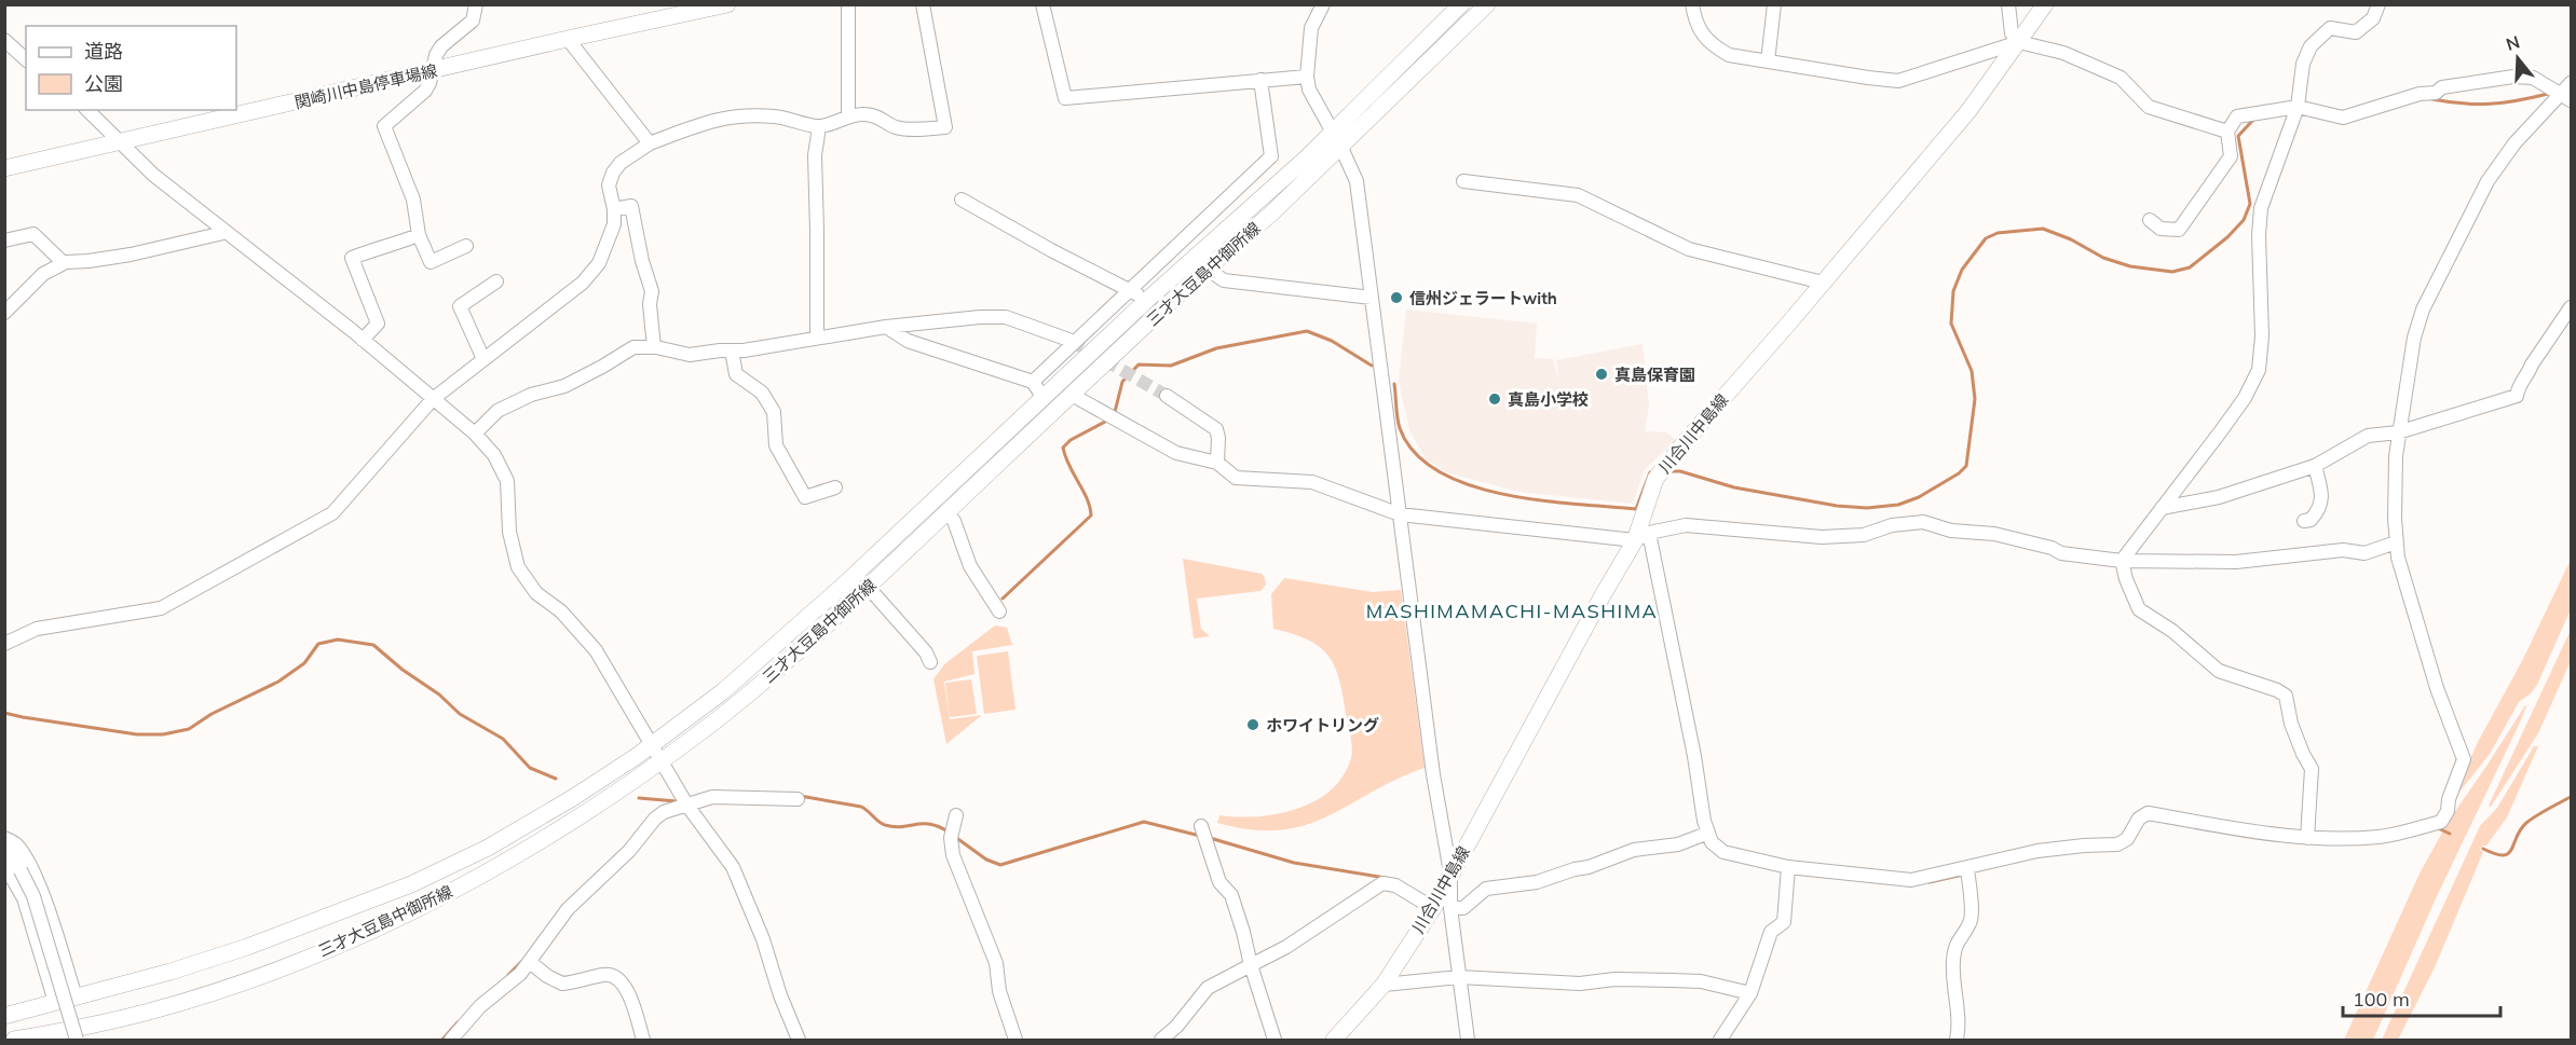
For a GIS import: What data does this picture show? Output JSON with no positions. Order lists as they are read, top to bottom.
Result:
{
  "streets": {
    "main road": ["関崎川中島停車場線", "三才大豆島中御所線", "川合川中島線"]
  },
  "districts": ["MASHIMAMACHI-MASHIMA"],
  "places": [
    "信州ジェラートwith",
    "真島保育園",
    "真島小学校",
    "ホワイトリング"
  ],
  "legend": ["道路", "公園"],
  "scale_bar": "100 m",
  "north": "top"
}
